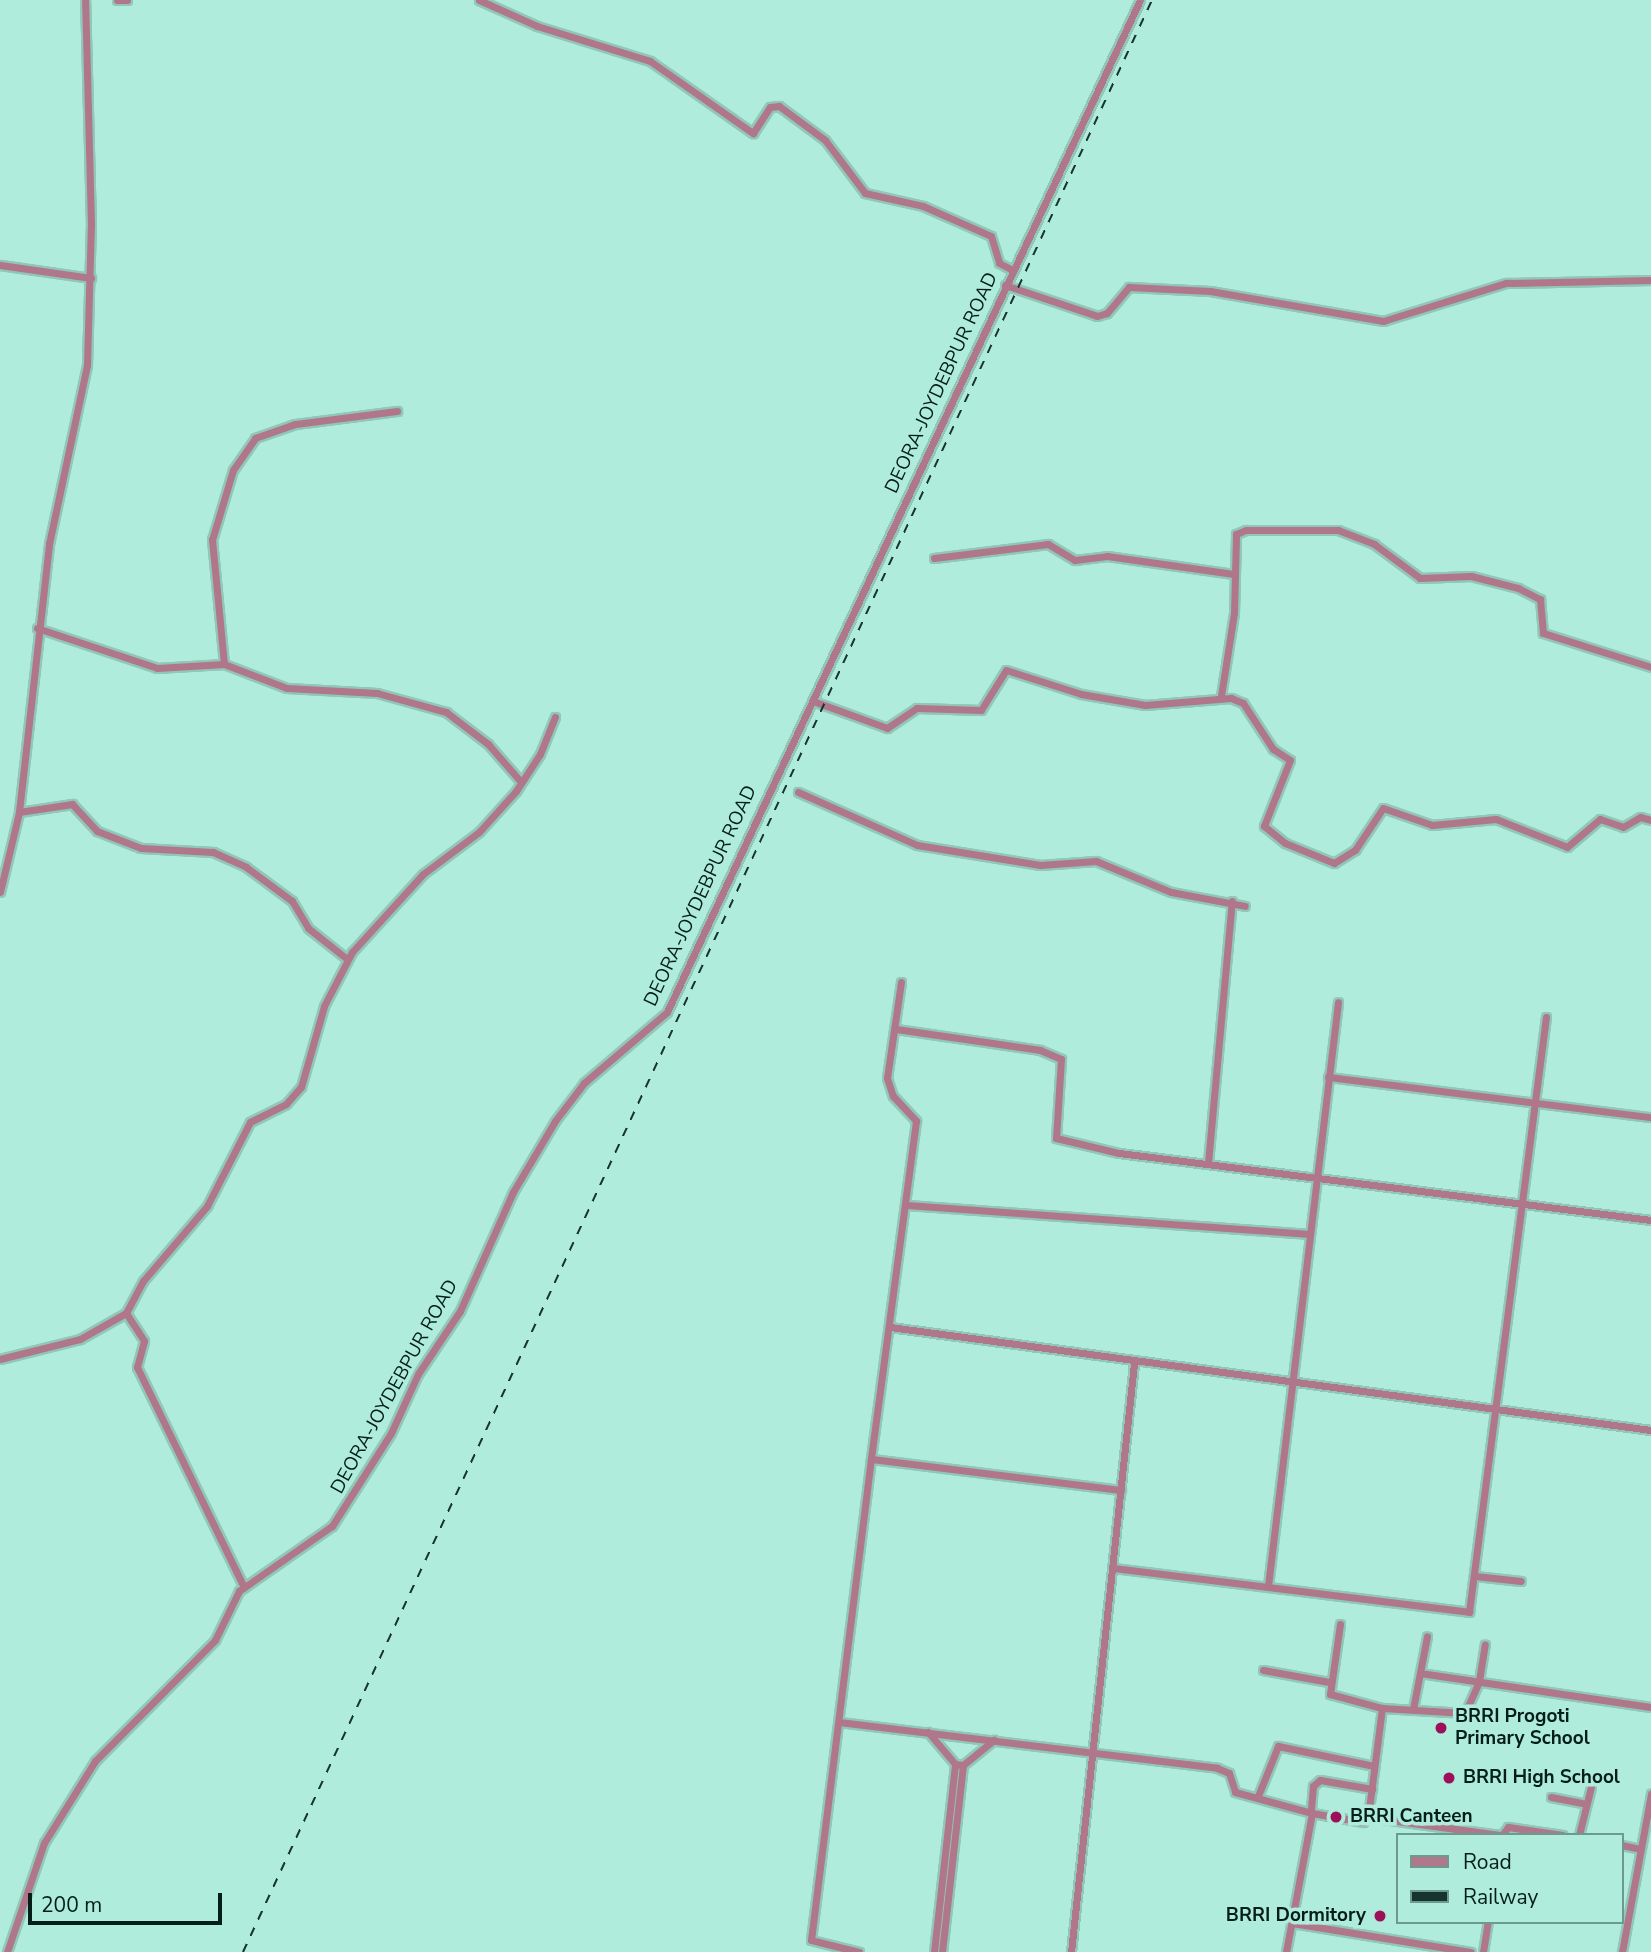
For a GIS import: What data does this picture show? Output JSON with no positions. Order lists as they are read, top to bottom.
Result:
{
  "streets": {
    "street": ["DEORA-JOYDEBPUR ROAD"]
  },
  "places": [
    "BRRI Progoti Primary School",
    "BRRI High School",
    "BRRI Canteen",
    "BRRI Dormitory"
  ],
  "legend": ["Road", "Railway"],
  "scale_bar": "200 m"
}
